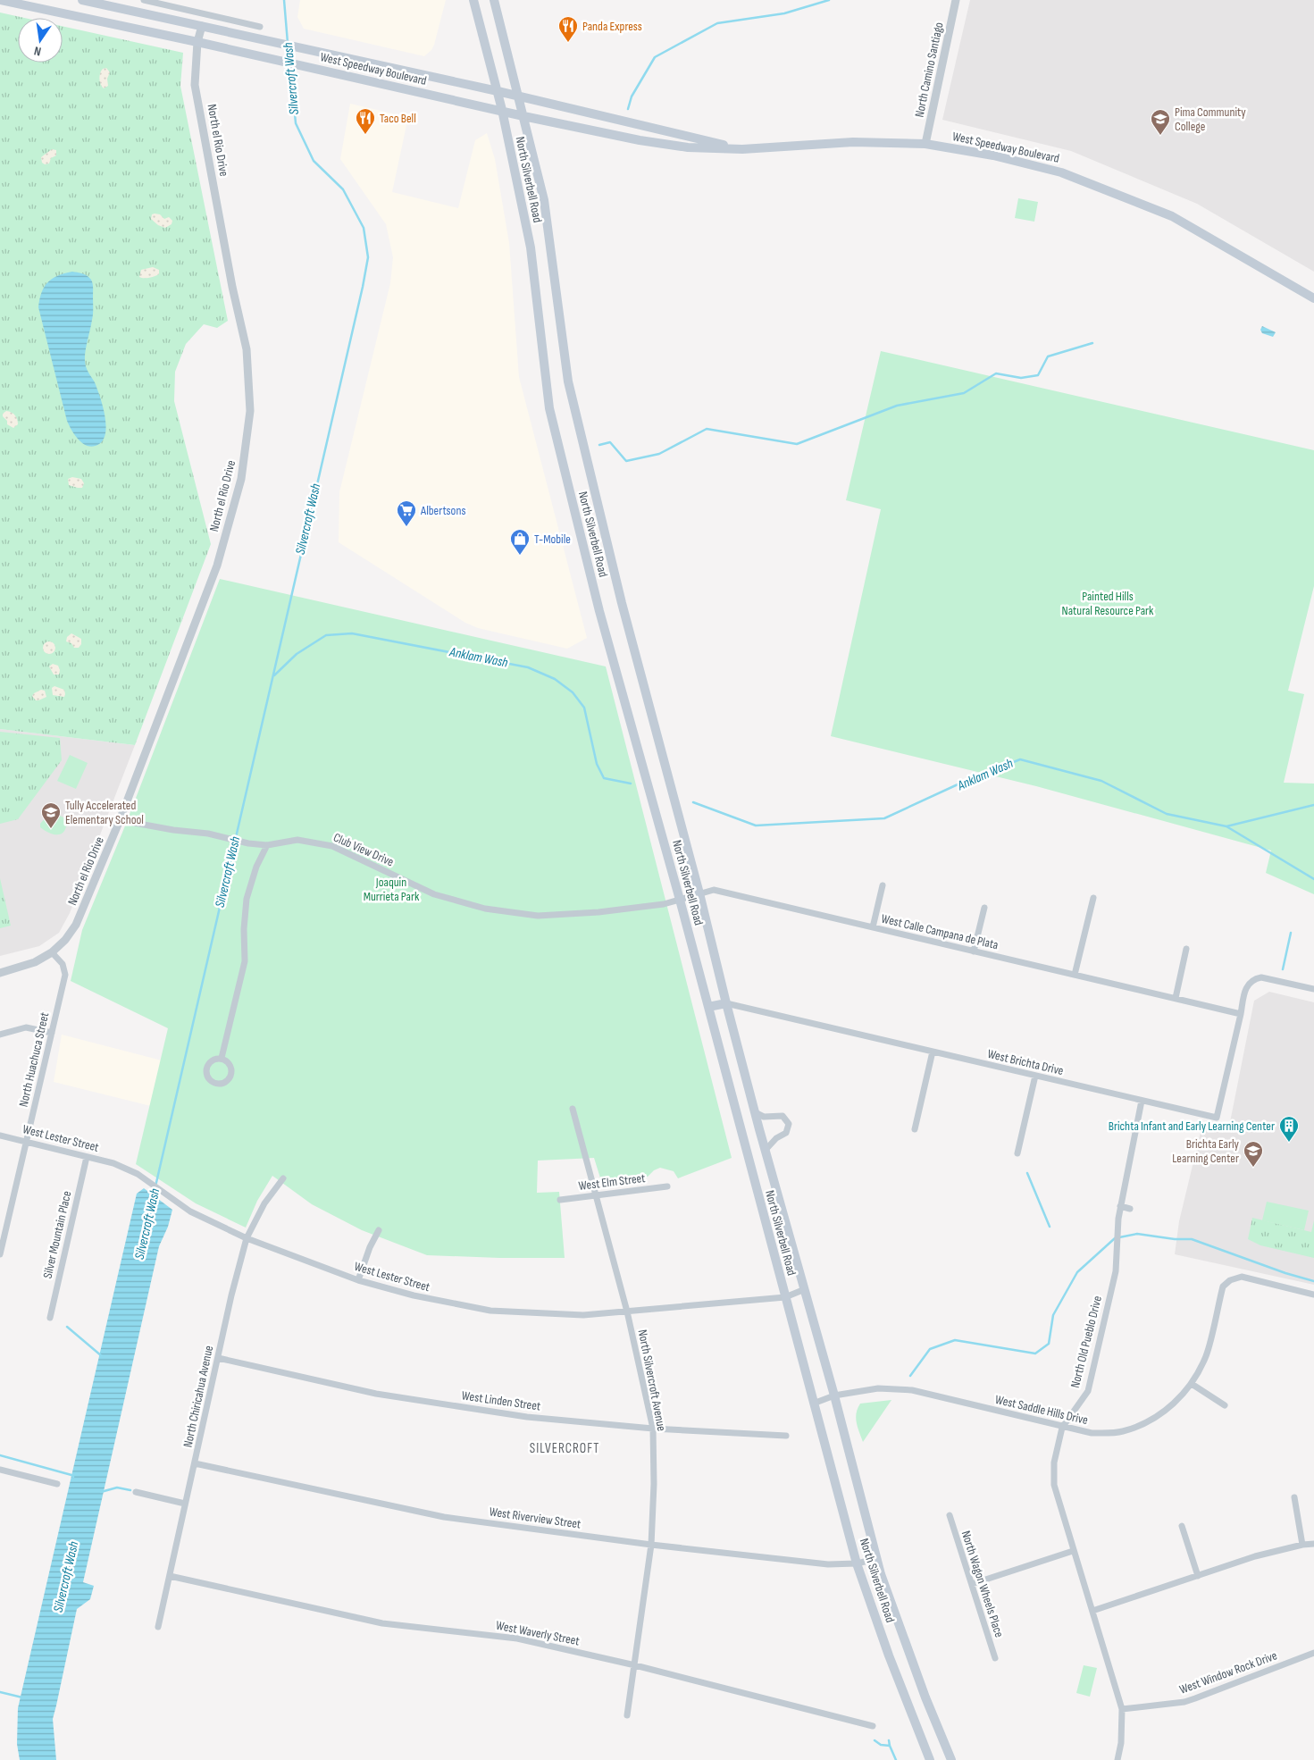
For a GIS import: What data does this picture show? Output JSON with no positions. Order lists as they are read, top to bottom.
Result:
{
  "streets": {
    "main road": ["West Speedway Boulevard", "North Silverbell Road"],
    "street": [
      "North Camino Santiago",
      "North el Rio Drive",
      "Club View Drive",
      "West Calle Campana de Plata",
      "North Huachuca Street",
      "West Brichta Drive",
      "West Lester Street",
      "West Elm Street",
      "Silver Mountain Place",
      "North Old Pueblo Drive",
      "North Silvercroft Avenue",
      "North Chiricahua Avenue",
      "West Linden Street",
      "West Saddle Hills Drive",
      "West Riverview Street",
      "North Wagon Wheels Place",
      "West Waverly Street",
      "West Window Rock Drive"
    ]
  },
  "crossings": [
    ["West Speedway Boulevard", "North Camino Santiago"],
    ["West Speedway Boulevard", "North el Rio Drive"],
    ["West Speedway Boulevard", "North Silverbell Road"],
    ["North el Rio Drive", "Club View Drive"],
    ["North el Rio Drive", "North Huachuca Street"],
    ["North Silverbell Road", "Club View Drive"],
    ["North Silverbell Road", "West Calle Campana de Plata"],
    ["North Silverbell Road", "West Brichta Drive"],
    ["North Silverbell Road", "West Lester Street"],
    ["North Silverbell Road", "West Saddle Hills Drive"],
    ["North Silverbell Road", "West Riverview Street"],
    ["Club View Drive", "West Calle Campana de Plata"],
    ["West Calle Campana de Plata", "West Brichta Drive"],
    ["North Huachuca Street", "West Lester Street"],
    ["West Brichta Drive", "North Old Pueblo Drive"],
    ["West Lester Street", "Silver Mountain Place"],
    ["West Lester Street", "North Silvercroft Avenue"],
    ["West Lester Street", "North Chiricahua Avenue"],
    ["West Elm Street", "North Silvercroft Avenue"],
    ["North Old Pueblo Drive", "West Saddle Hills Drive"],
    ["North Old Pueblo Drive", "West Window Rock Drive"],
    ["North Silvercroft Avenue", "West Linden Street"],
    ["North Silvercroft Avenue", "West Riverview Street"],
    ["North Silvercroft Avenue", "West Waverly Street"],
    ["North Chiricahua Avenue", "West Linden Street"],
    ["North Chiricahua Avenue", "West Riverview Street"],
    ["North Chiricahua Avenue", "West Waverly Street"]
  ],
  "districts": ["SILVERCROFT"],
  "water": ["Silvercroft Wash", "Anklam Wash"],
  "parks": ["Painted Hills Natural Resource Park", "Joaquin Murrieta Park"],
  "places": {
    "restaurant": ["Panda Express", "Taco Bell"],
    "school or university": ["Pima Community College", "Tully Accelerated Elementary School", "Brichta Early Learning Center"],
    "supermarket": ["Albertsons"],
    "shop": ["T-Mobile"],
    "building": ["Brichta Infant and Early Learning Center"]
  },
  "north": "bottom"
}
